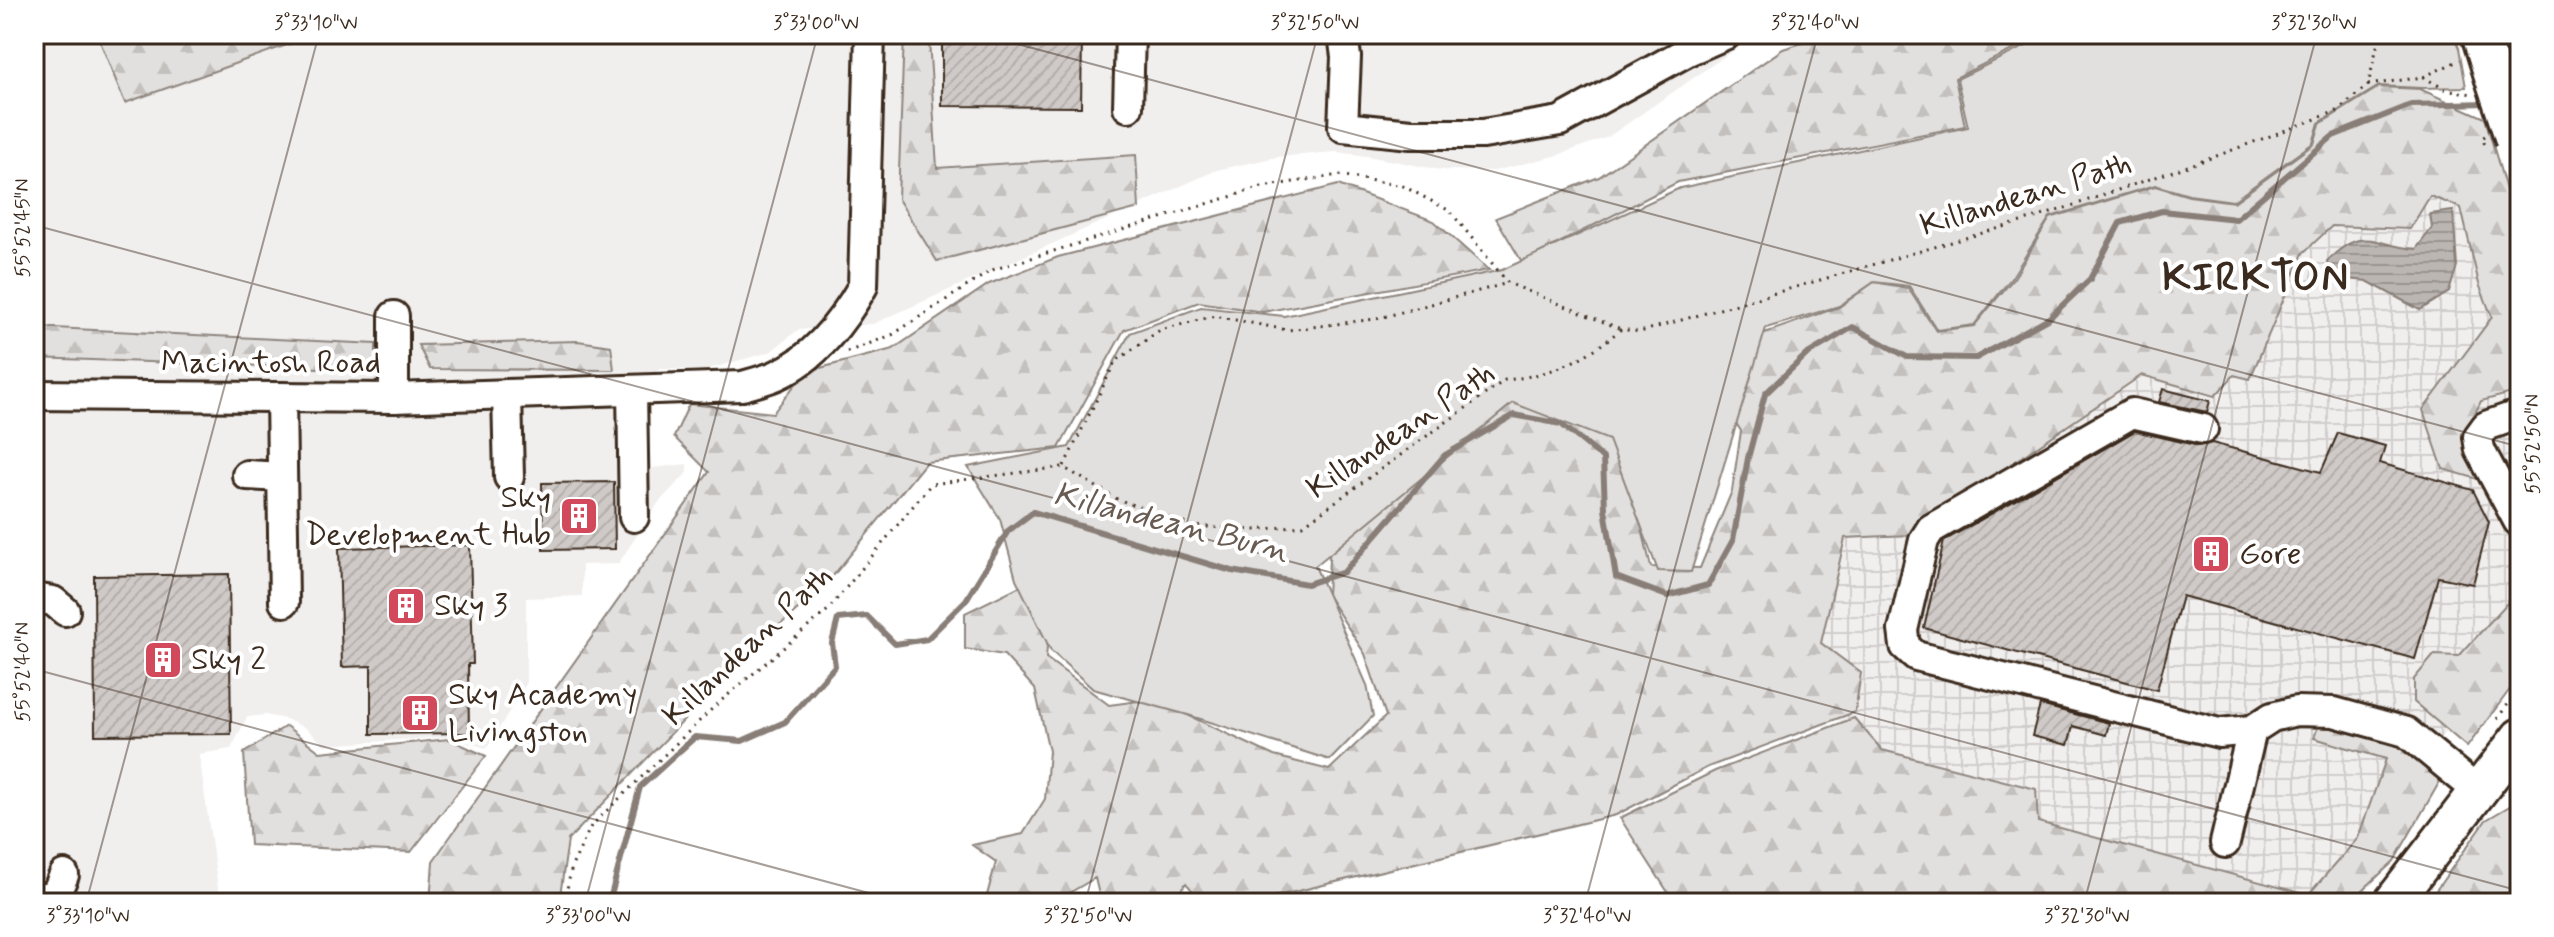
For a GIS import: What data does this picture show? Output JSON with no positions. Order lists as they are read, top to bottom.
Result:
{
  "streets": {
    "street": ["Macintosh Road"],
    "path": ["Killandean Path"]
  },
  "districts": ["KIRKTON"],
  "water": ["Killandean Burn"],
  "places": {
    "building": [
      "Sky Development Hub",
      "Gore",
      "Sky 3",
      "Sky 2",
      "Sky Academy Livingston"
    ]
  },
  "coordinates": [
    "3°33'10\"W",
    "3°33'00\"W",
    "3°32'50\"W",
    "3°32'40\"W",
    "3°32'30\"W",
    "55°52'45\"N",
    "55°52'50\"N",
    "55°52'40\"N"
  ]
}
